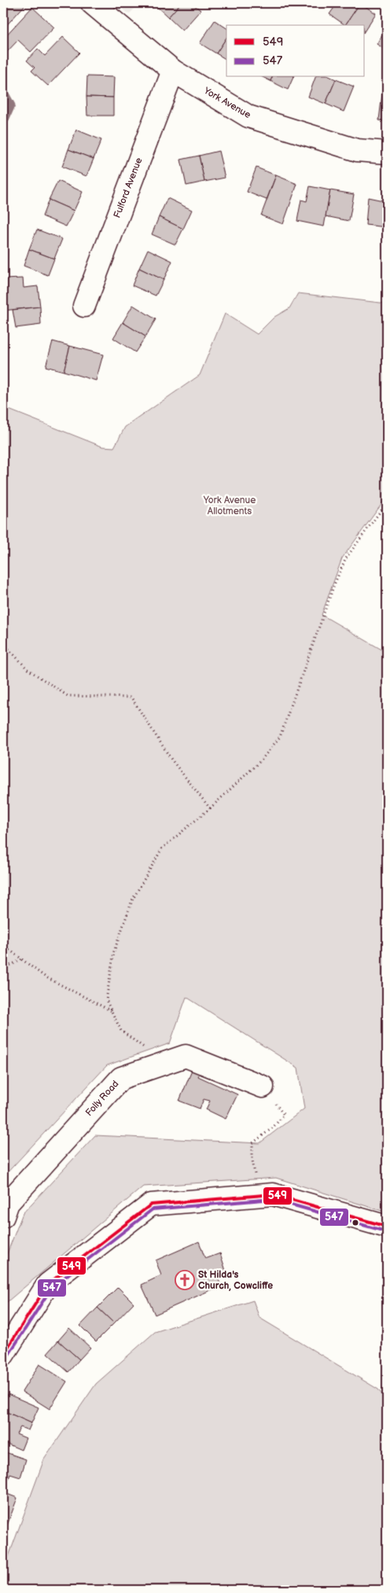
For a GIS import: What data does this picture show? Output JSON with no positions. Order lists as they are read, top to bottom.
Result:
{
  "streets": {
    "street": ["York Avenue", "Fulford Avenue", "Folly Road"]
  },
  "crossings": [
    ["York Avenue", "Fulford Avenue"]
  ],
  "parks": ["York Avenue Allotments"],
  "places": {
    "church": ["St Hilda's Church, Cowcliffe"]
  },
  "lines": ["transit line 549", "transit line 547"],
  "legend": ["549", "547"]
}
